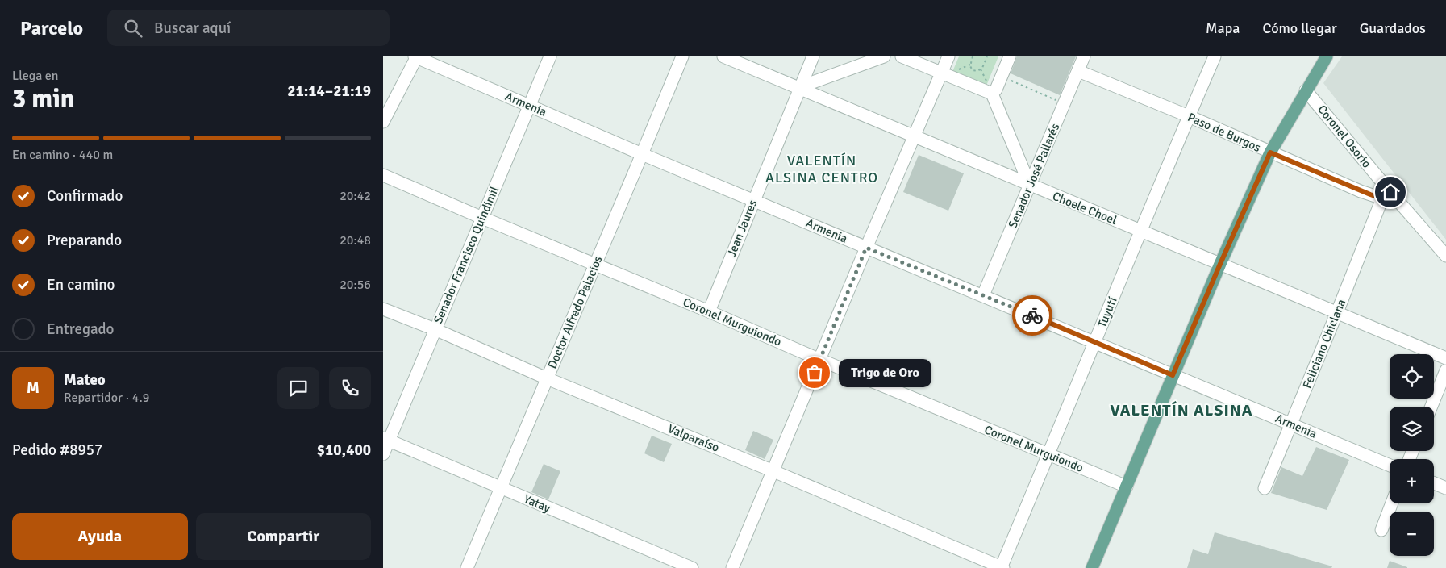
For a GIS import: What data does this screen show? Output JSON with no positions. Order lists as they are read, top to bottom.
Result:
{
  "streets": {
    "street": [
      "Armenia",
      "Paso de Burgos",
      "Coronel Osorio",
      "Senador José Pallarés",
      "Choele Choel",
      "Jean Jaures",
      "Senador Francisco Quindimil",
      "Doctor Alfredo Palacios",
      "Tuyutí",
      "Coronel Murguiondo",
      "Feliciano Chiclana",
      "Valparaíso",
      "Yatay"
    ]
  },
  "crossings": [
    ["Armenia", "Senador José Pallarés"],
    ["Armenia", "Jean Jaures"],
    ["Armenia", "Senador Francisco Quindimil"],
    ["Armenia", "Doctor Alfredo Palacios"],
    ["Armenia", "Tuyutí"],
    ["Armenia", "Feliciano Chiclana"],
    ["Paso de Burgos", "Coronel Osorio"],
    ["Paso de Burgos", "Senador José Pallarés"],
    ["Paso de Burgos", "Tuyutí"],
    ["Paso de Burgos", "Feliciano Chiclana"],
    ["Coronel Osorio", "Feliciano Chiclana"],
    ["Senador José Pallarés", "Choele Choel"],
    ["Choele Choel", "Jean Jaures"],
    ["Choele Choel", "Tuyutí"],
    ["Choele Choel", "Feliciano Chiclana"],
    ["Jean Jaures", "Coronel Murguiondo"],
    ["Senador Francisco Quindimil", "Coronel Murguiondo"],
    ["Senador Francisco Quindimil", "Valparaíso"],
    ["Senador Francisco Quindimil", "Yatay"],
    ["Doctor Alfredo Palacios", "Coronel Murguiondo"],
    ["Doctor Alfredo Palacios", "Valparaíso"],
    ["Doctor Alfredo Palacios", "Yatay"],
    ["Tuyutí", "Coronel Murguiondo"],
    ["Tuyutí", "Valparaíso"]
  ],
  "districts": ["VALENTÍN ALSINA CENTRO", "VALENTÍN ALSINA"],
  "places": ["Trigo de Oro"],
  "page": {
    "header": "Parcelo",
    "search": "Buscar aquí",
    "nav": ["Mapa", "Cómo llegar", "Guardados"],
    "heading": ["3 min", "Llega en", "21:14–21:19"],
    "panel": [
      "Mateo",
      "Repartidor · 4.9",
      "Pedido #8957",
      "$10,400"
    ],
    "bar": "En camino · 440 m",
    "list": [
      ["Confirmado", "20:42"],
      ["Preparando", "20:48"],
      ["En camino", "20:56"],
      "Entregado"
    ],
    "map_buttons": ["+", "−"],
    "bubble": "Trigo de Oro",
    "round": "M",
    "buttons": ["Ayuda", "Compartir"]
  }
}
